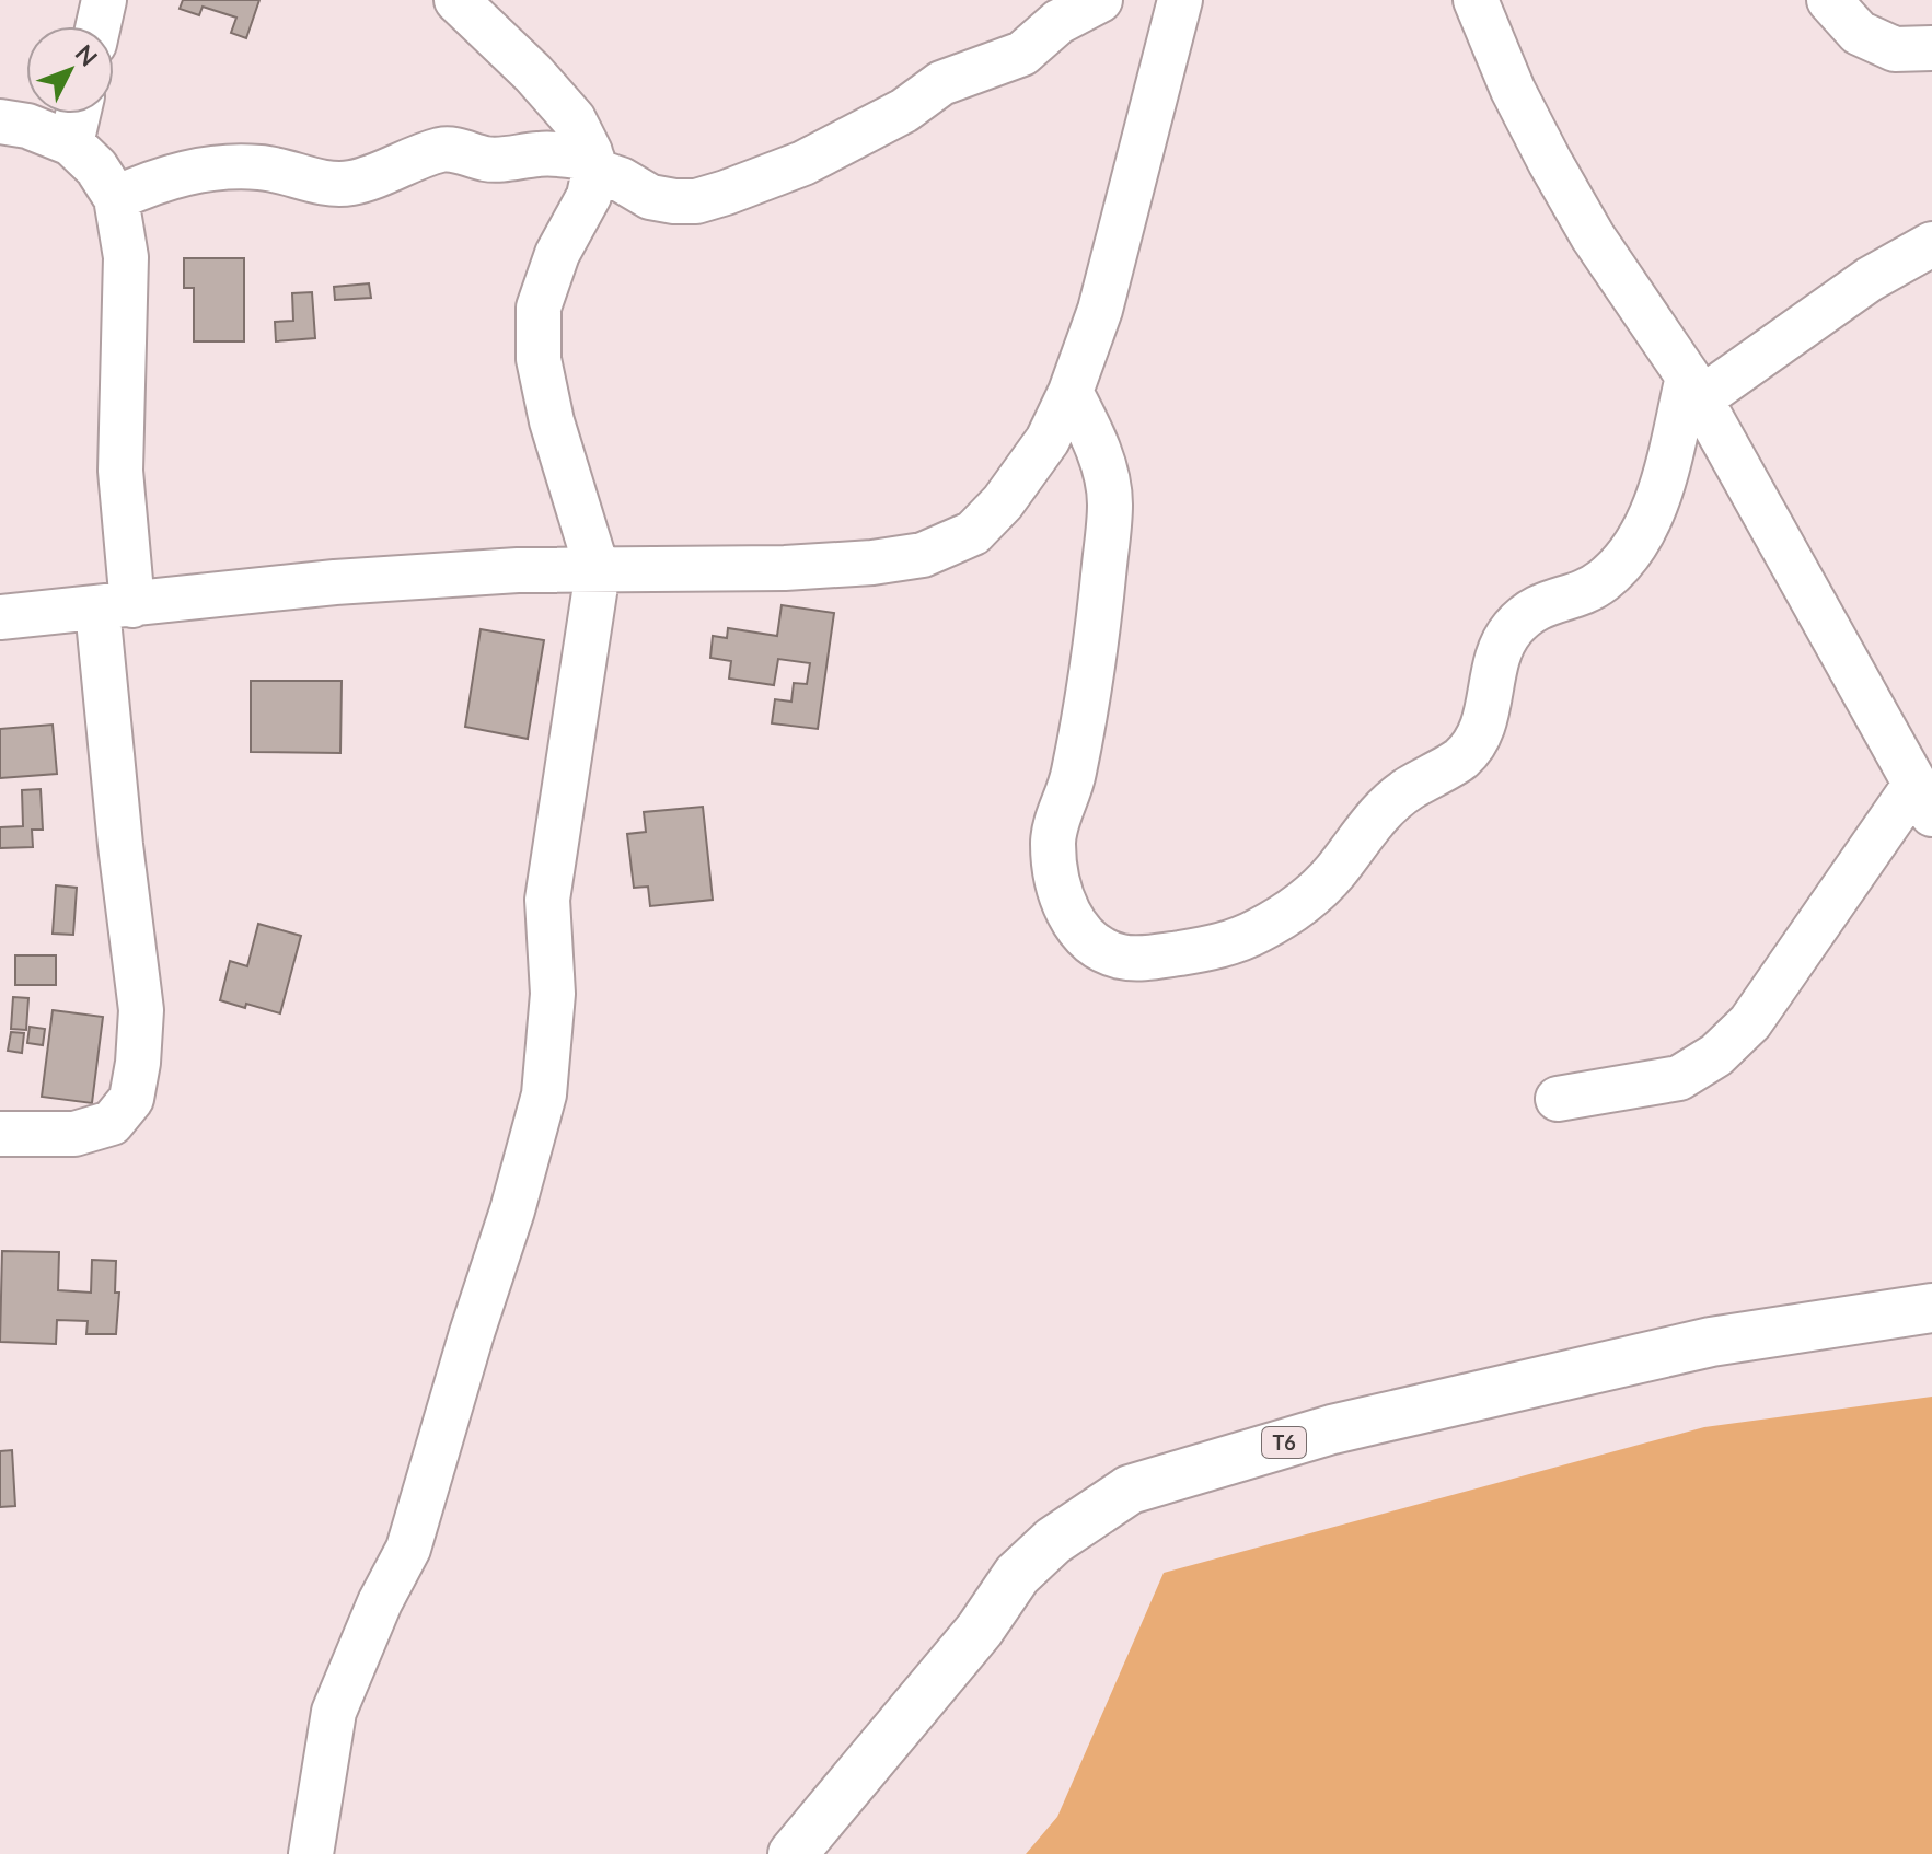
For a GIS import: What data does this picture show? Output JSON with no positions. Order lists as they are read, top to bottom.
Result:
{
  "streets": {
    "highway": ["T6"]
  },
  "north": "top right"
}
